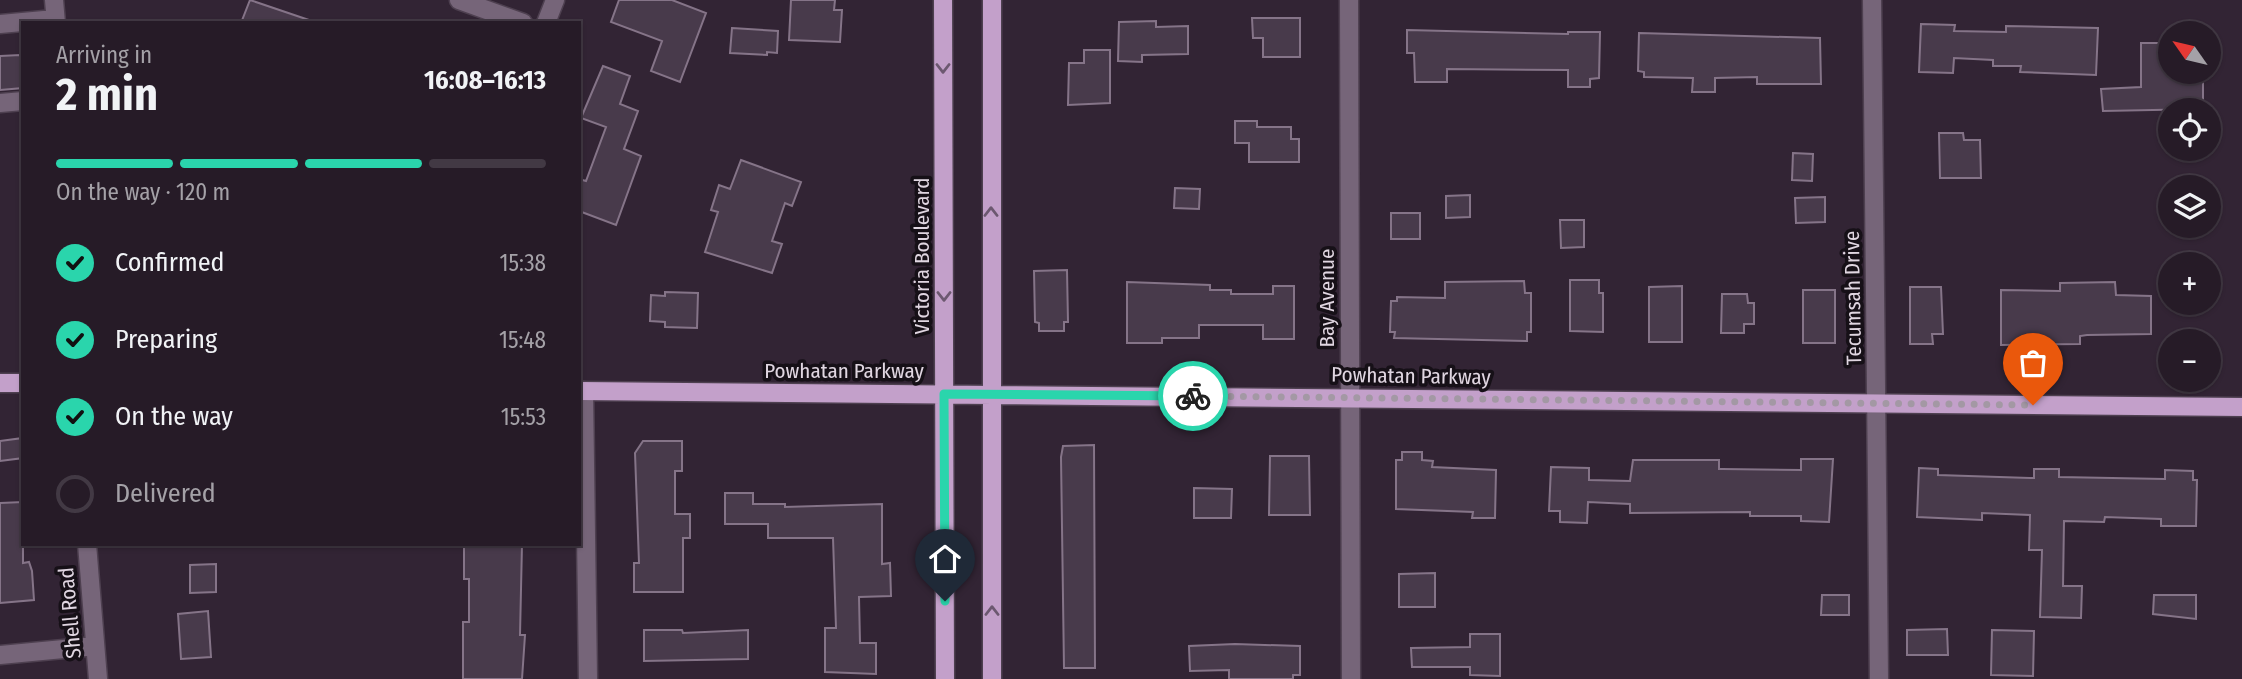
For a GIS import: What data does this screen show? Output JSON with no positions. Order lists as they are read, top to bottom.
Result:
{
  "streets": {
    "main road": ["Victoria Boulevard", "Powhatan Parkway"],
    "street": ["Bay Avenue", "Tecumsah Drive", "Shell Road"]
  },
  "crossings": [
    ["Victoria Boulevard", "Powhatan Parkway"],
    ["Bay Avenue", "Powhatan Parkway"],
    ["Tecumsah Drive", "Powhatan Parkway"]
  ],
  "north": "top left",
  "page": {
    "map_buttons": ["+", "−"],
    "heading": ["2 min", "Arriving in", "16:08–16:13"],
    "bar": "On the way · 120 m",
    "list": [
      ["Confirmed", "15:38"],
      ["Preparing", "15:48"],
      ["On the way", "15:53"],
      "Delivered"
    ]
  }
}
